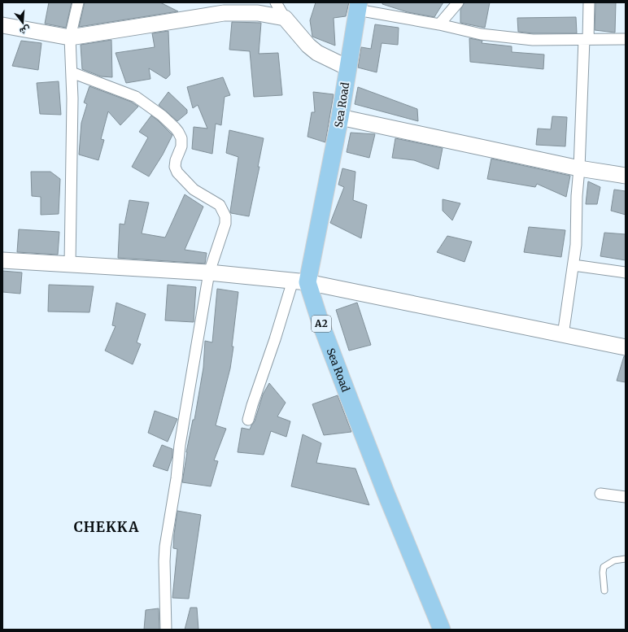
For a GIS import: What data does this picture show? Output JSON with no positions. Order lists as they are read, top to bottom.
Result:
{
  "streets": {
    "main road": ["Sea Road", "A2"]
  },
  "districts": ["CHEKKA"],
  "north": "bottom"
}
